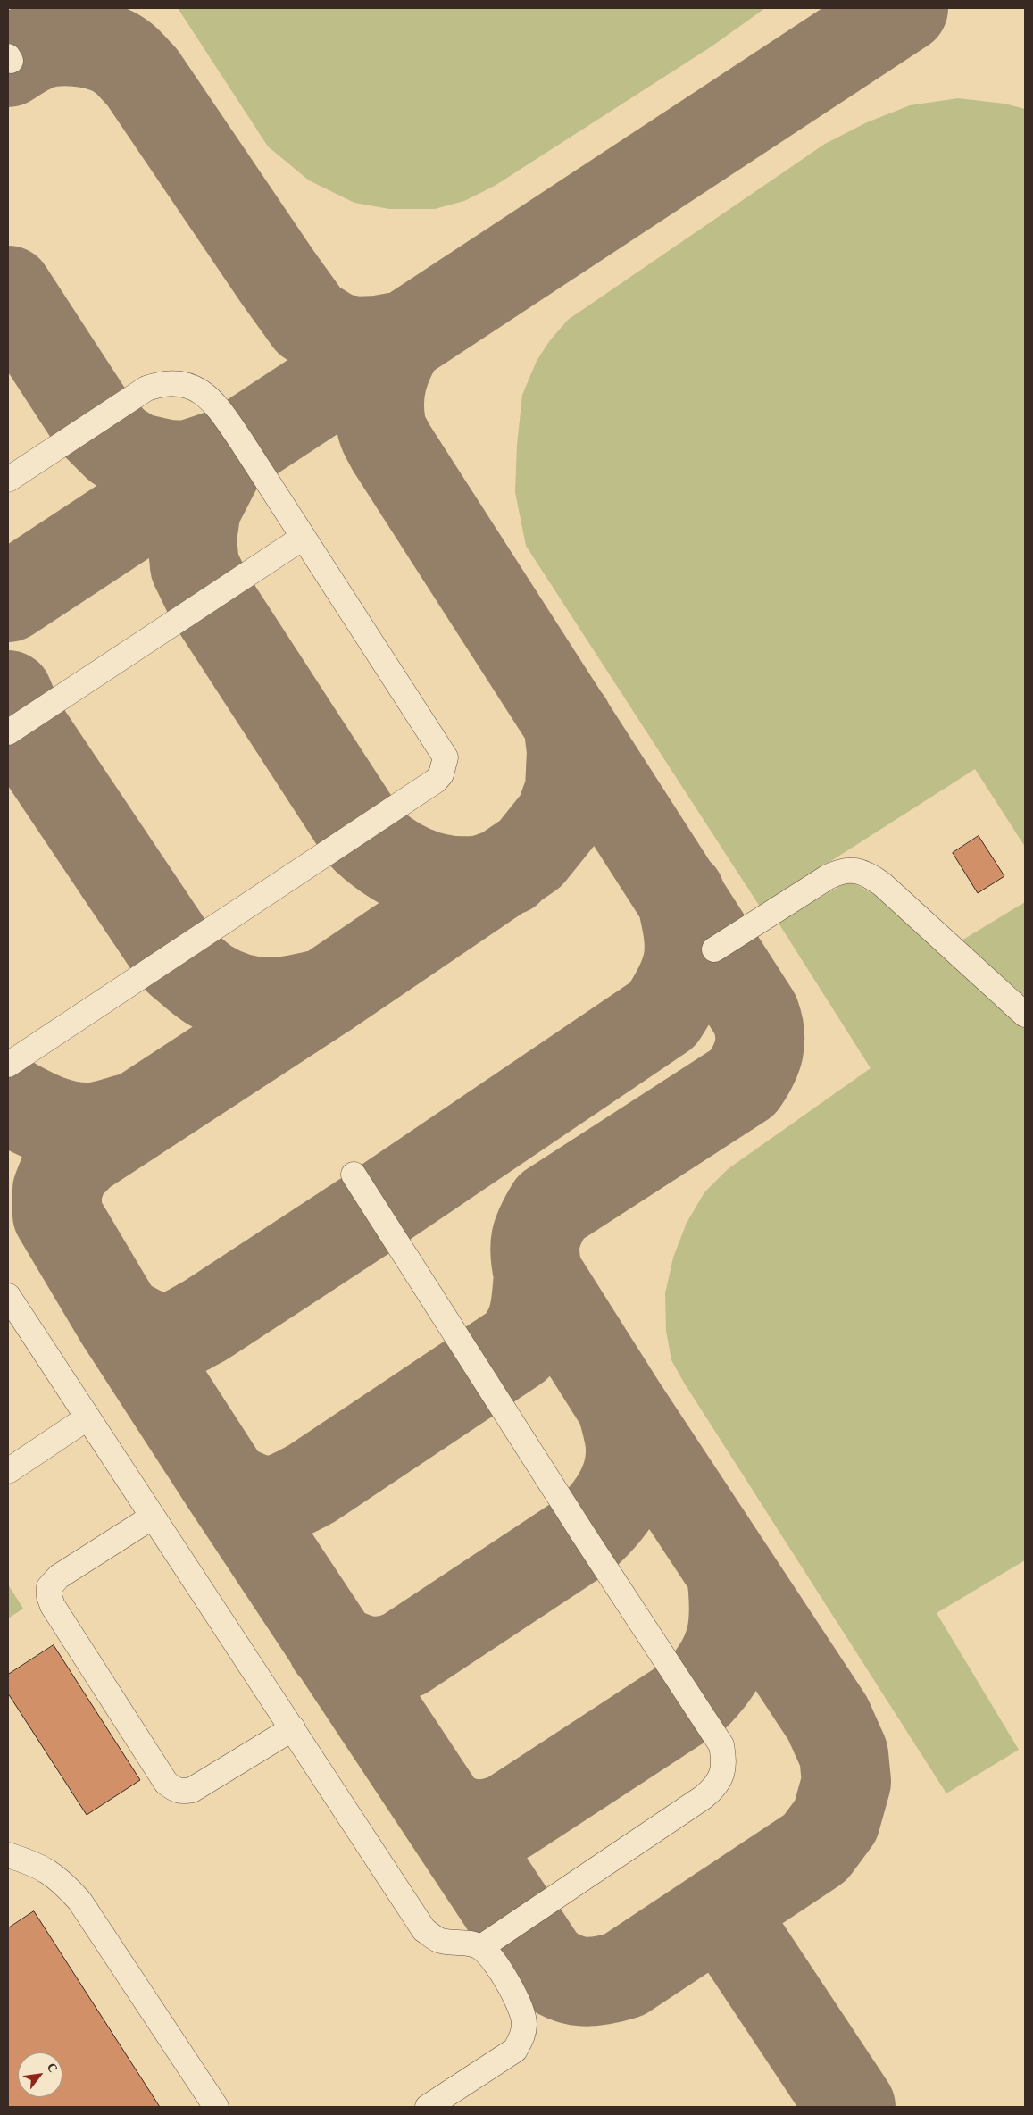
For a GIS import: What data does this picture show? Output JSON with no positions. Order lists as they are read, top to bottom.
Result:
{
  "north": "top right"
}
